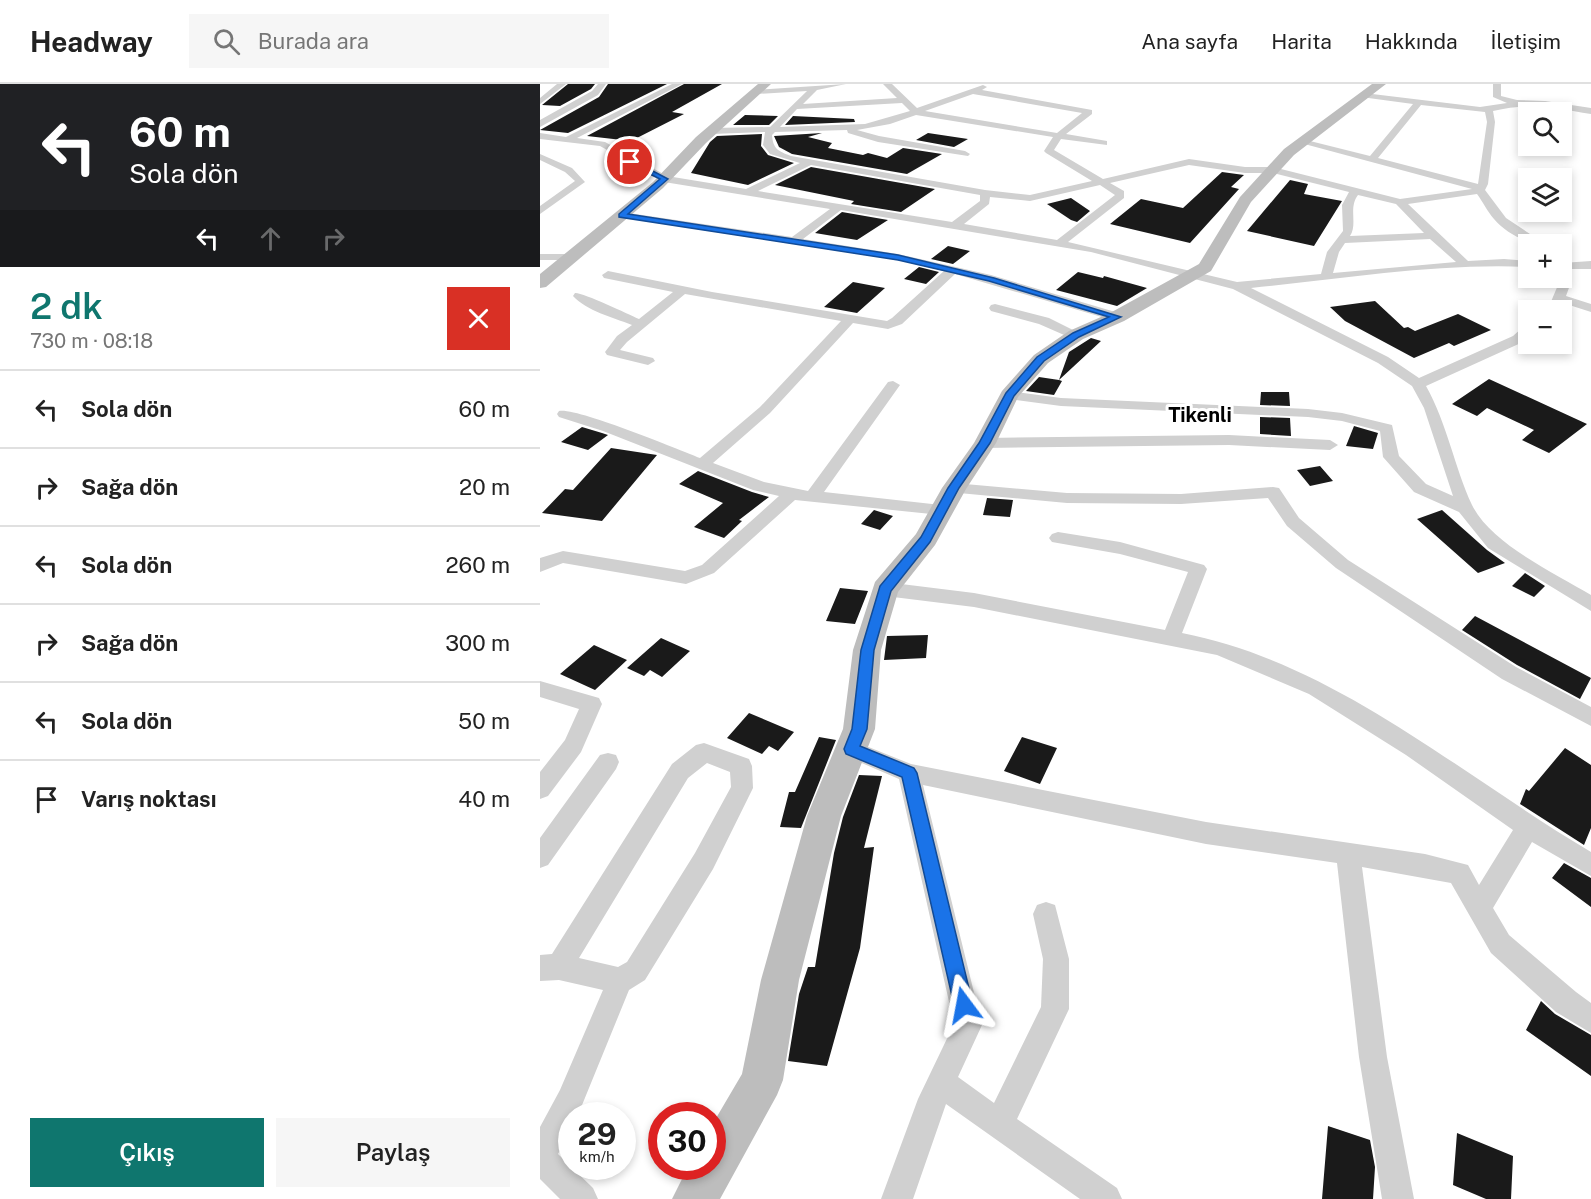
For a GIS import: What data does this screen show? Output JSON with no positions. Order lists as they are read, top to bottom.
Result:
{
  "districts": ["Tikenli"],
  "page": {
    "header": "Headway",
    "search": "Burada ara",
    "nav": [
      "Ana sayfa",
      "Harita",
      "Hakkında",
      "İletişim"
    ],
    "turn": ["60 m", "Sola dön"],
    "map_buttons": ["+", "−"],
    "heading": ["2 dk", "730 m · 08:18"],
    "list": [
      {
        "name": "Sola dön",
        "value": "60 m"
      },
      {
        "name": "Sağa dön",
        "value": "20 m"
      },
      {
        "name": "Sola dön",
        "value": "260 m"
      },
      {
        "name": "Sağa dön",
        "value": "300 m"
      },
      {
        "name": "Sola dön",
        "value": "50 m"
      },
      {
        "name": "Varış noktası",
        "value": "40 m"
      }
    ],
    "speed": "29 km/h",
    "limit": "30",
    "buttons": ["Çıkış", "Paylaş"]
  }
}
